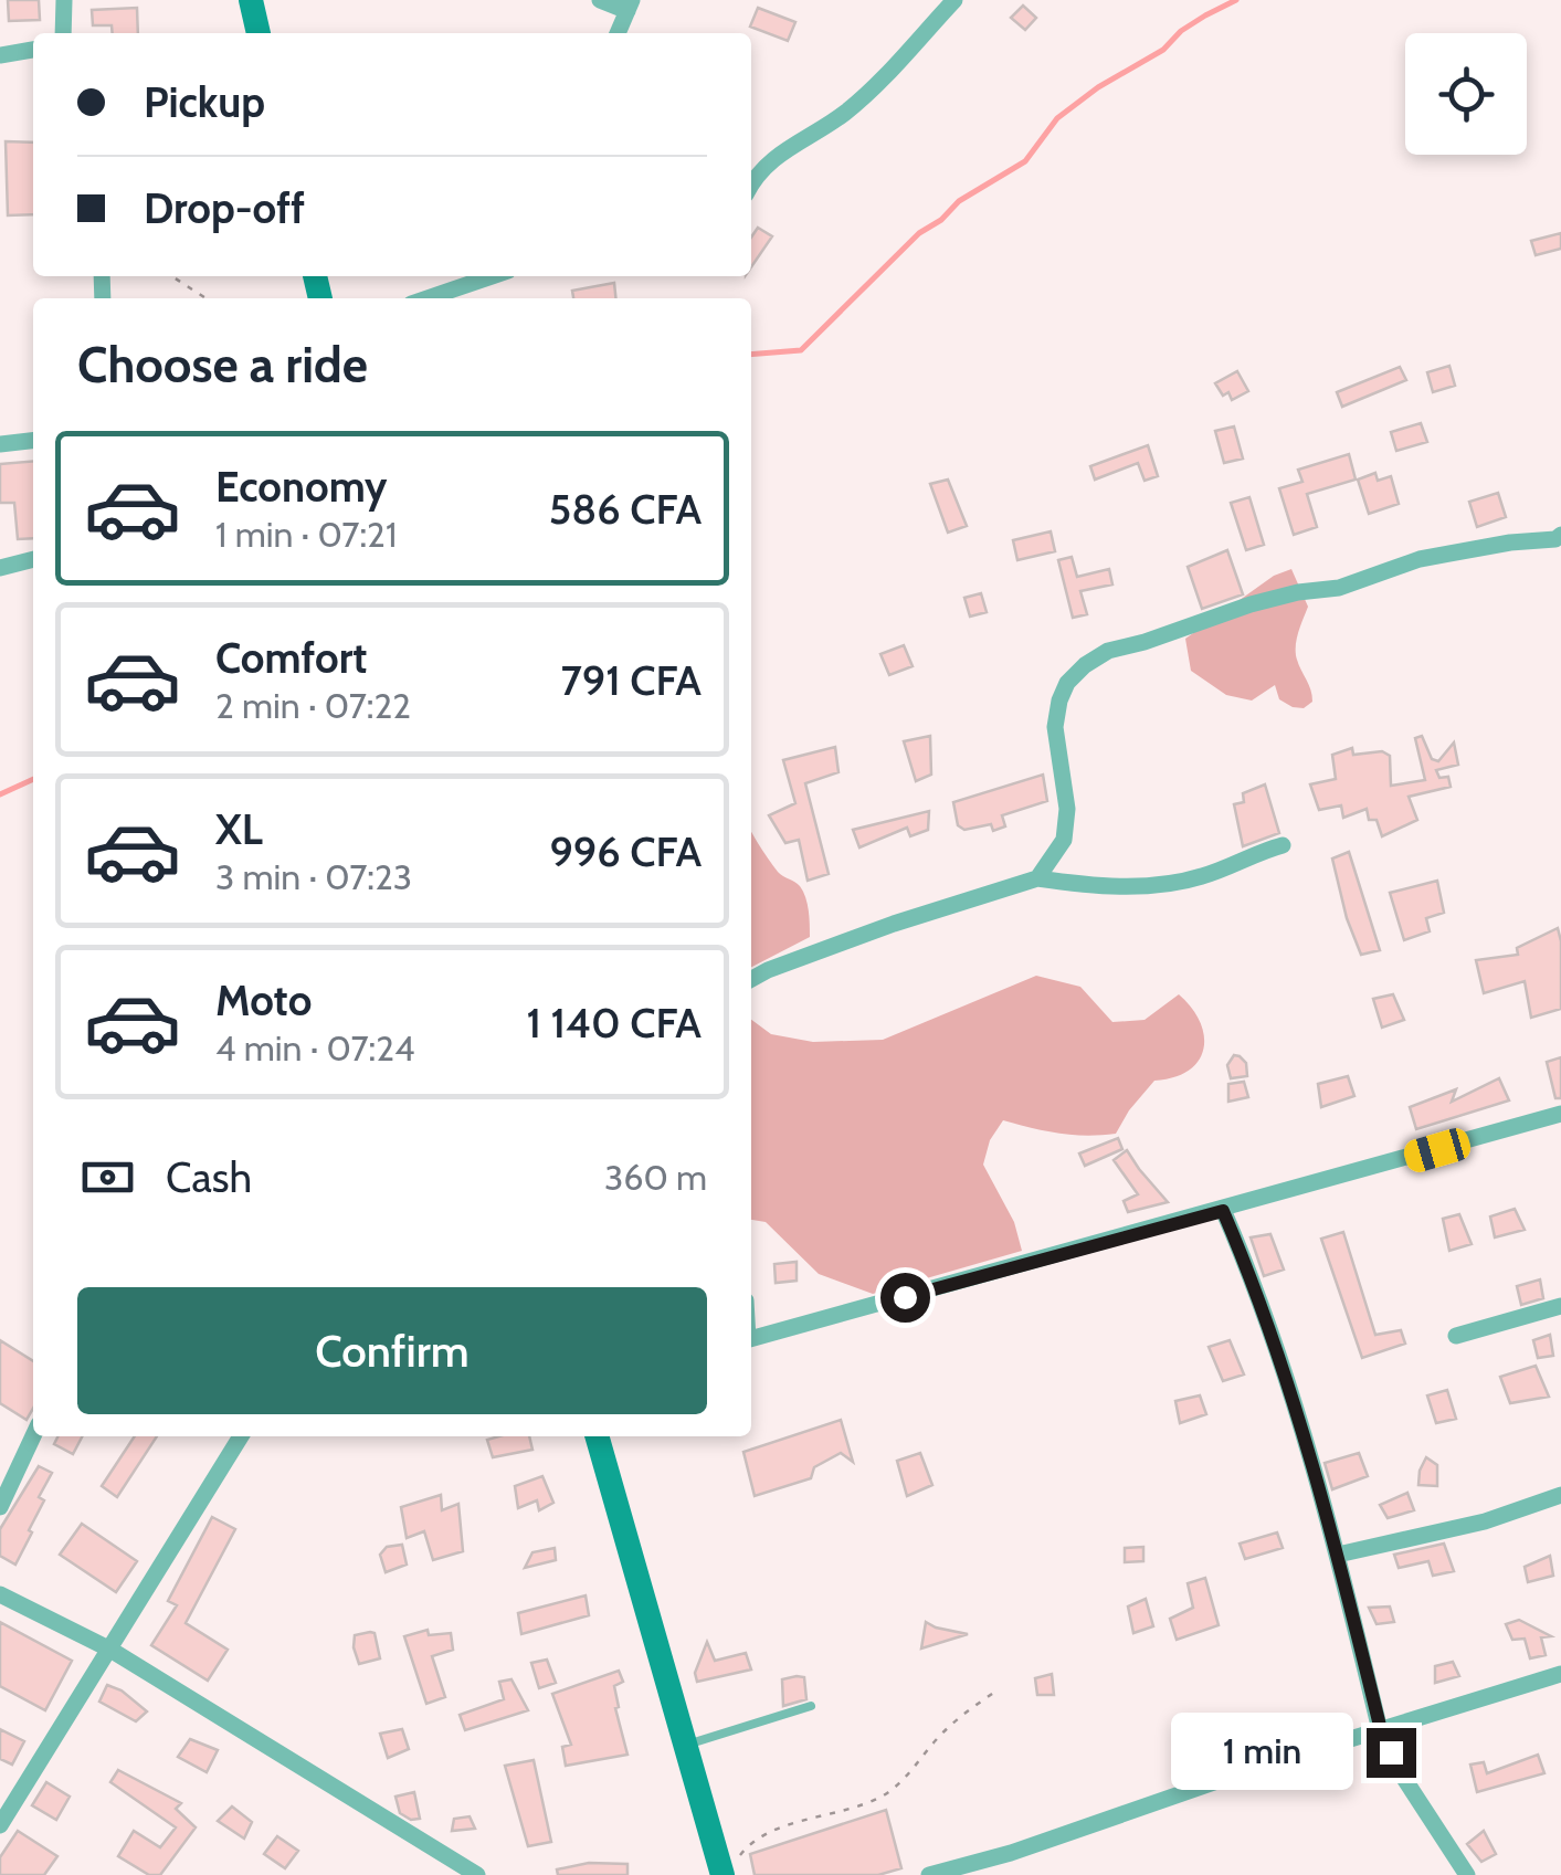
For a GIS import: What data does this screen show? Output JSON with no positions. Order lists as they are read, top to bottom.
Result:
{
  "page": {
    "banner": ["Pickup", "Drop-off"],
    "heading": "Choose a ride",
    "list": [
      {
        "name": "Economy",
        "note": "1 min · 07:21",
        "value": "586 CFA"
      },
      {
        "name": "Comfort",
        "note": "2 min · 07:22",
        "value": "791 CFA"
      },
      {
        "name": "XL",
        "note": "3 min · 07:23",
        "value": "996 CFA"
      },
      {
        "name": "Moto",
        "note": "4 min · 07:24",
        "value": "1 140 CFA"
      }
    ],
    "pay": ["Cash", "360 m"],
    "buttons": "Confirm",
    "bubble": "1 min"
  }
}
